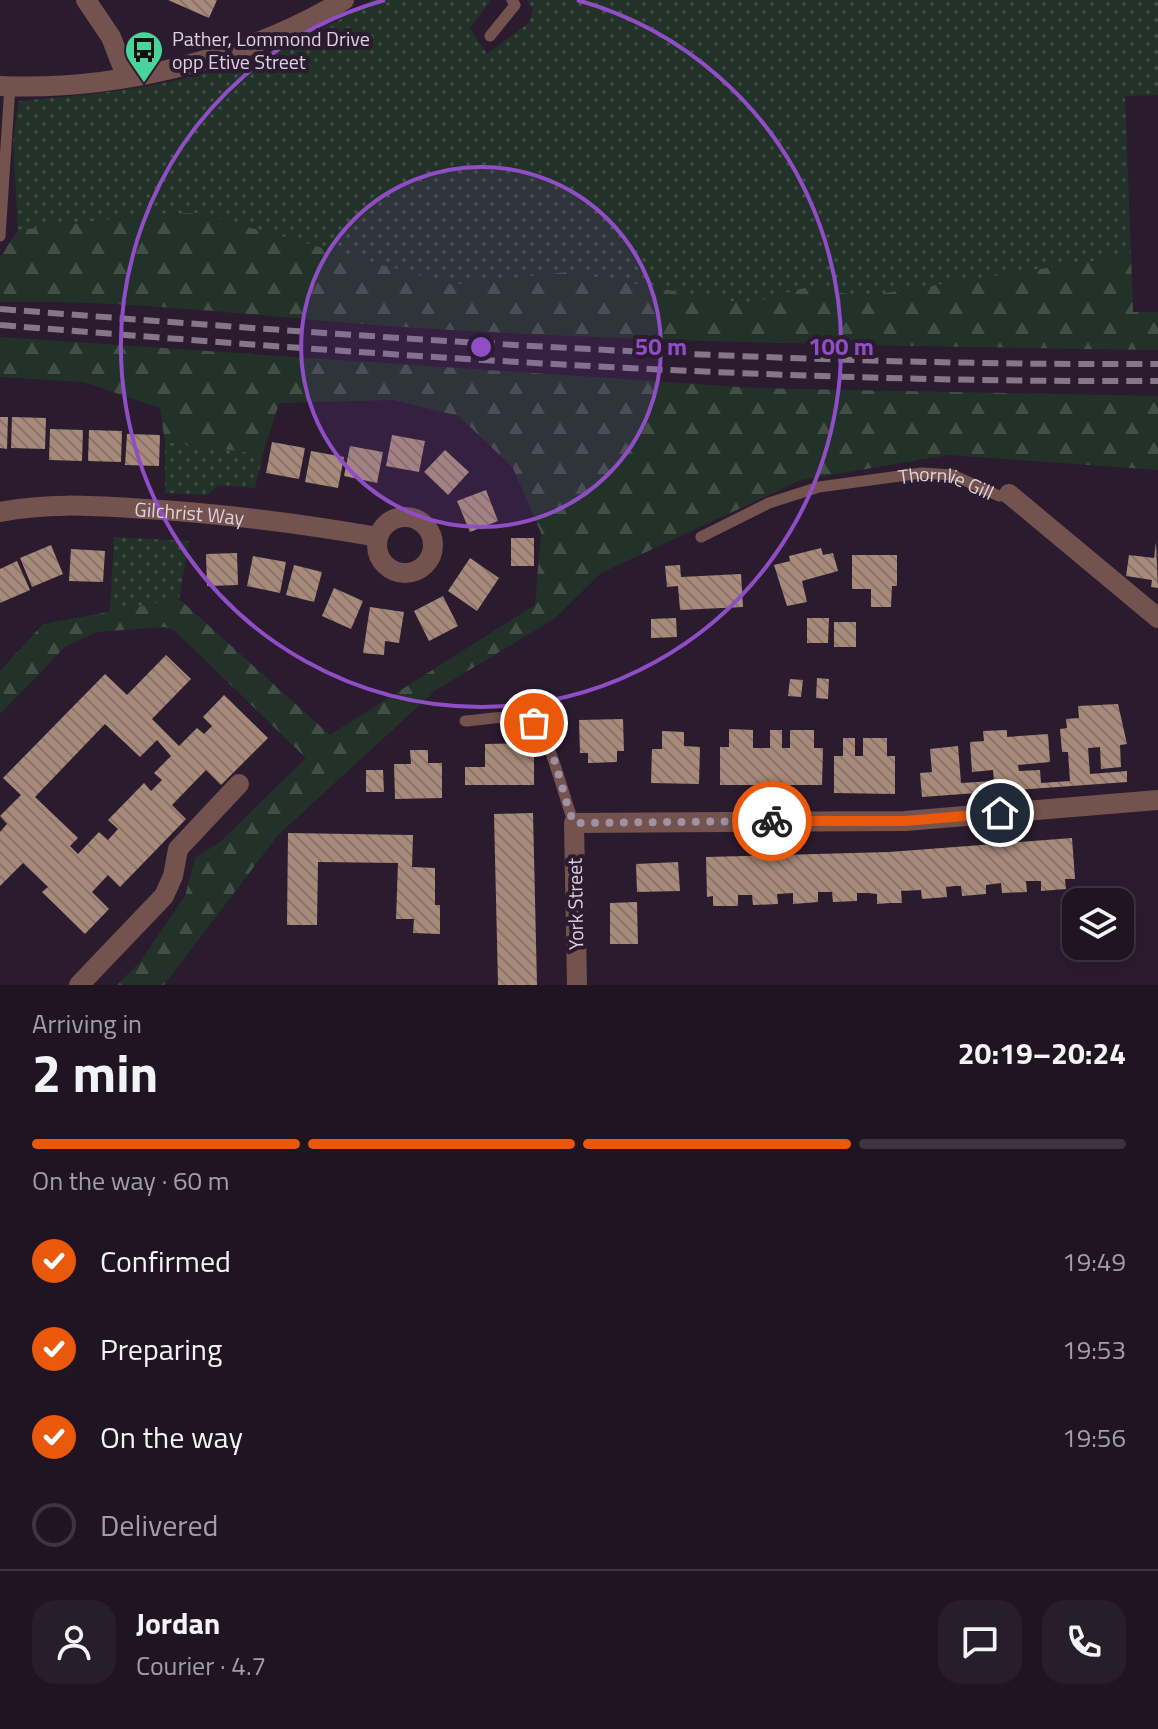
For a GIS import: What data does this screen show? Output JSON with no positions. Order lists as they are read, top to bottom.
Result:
{
  "streets": {
    "street": ["Thornlie Gill", "Gilchrist Way", "York Street"]
  },
  "places": {
    "bus stop": ["Pather, Lommond Drive opp Etive Street"]
  },
  "page": {
    "heading": ["2 min", "Arriving in", "20:19–20:24"],
    "panel": ["Jordan", "Courier · 4.7"],
    "bar": "On the way · 60 m",
    "list": [
      ["Confirmed", "19:49"],
      ["Preparing", "19:53"],
      ["On the way", "19:56"],
      "Delivered"
    ]
  },
  "rings": ["50 m", "100 m"]
}
